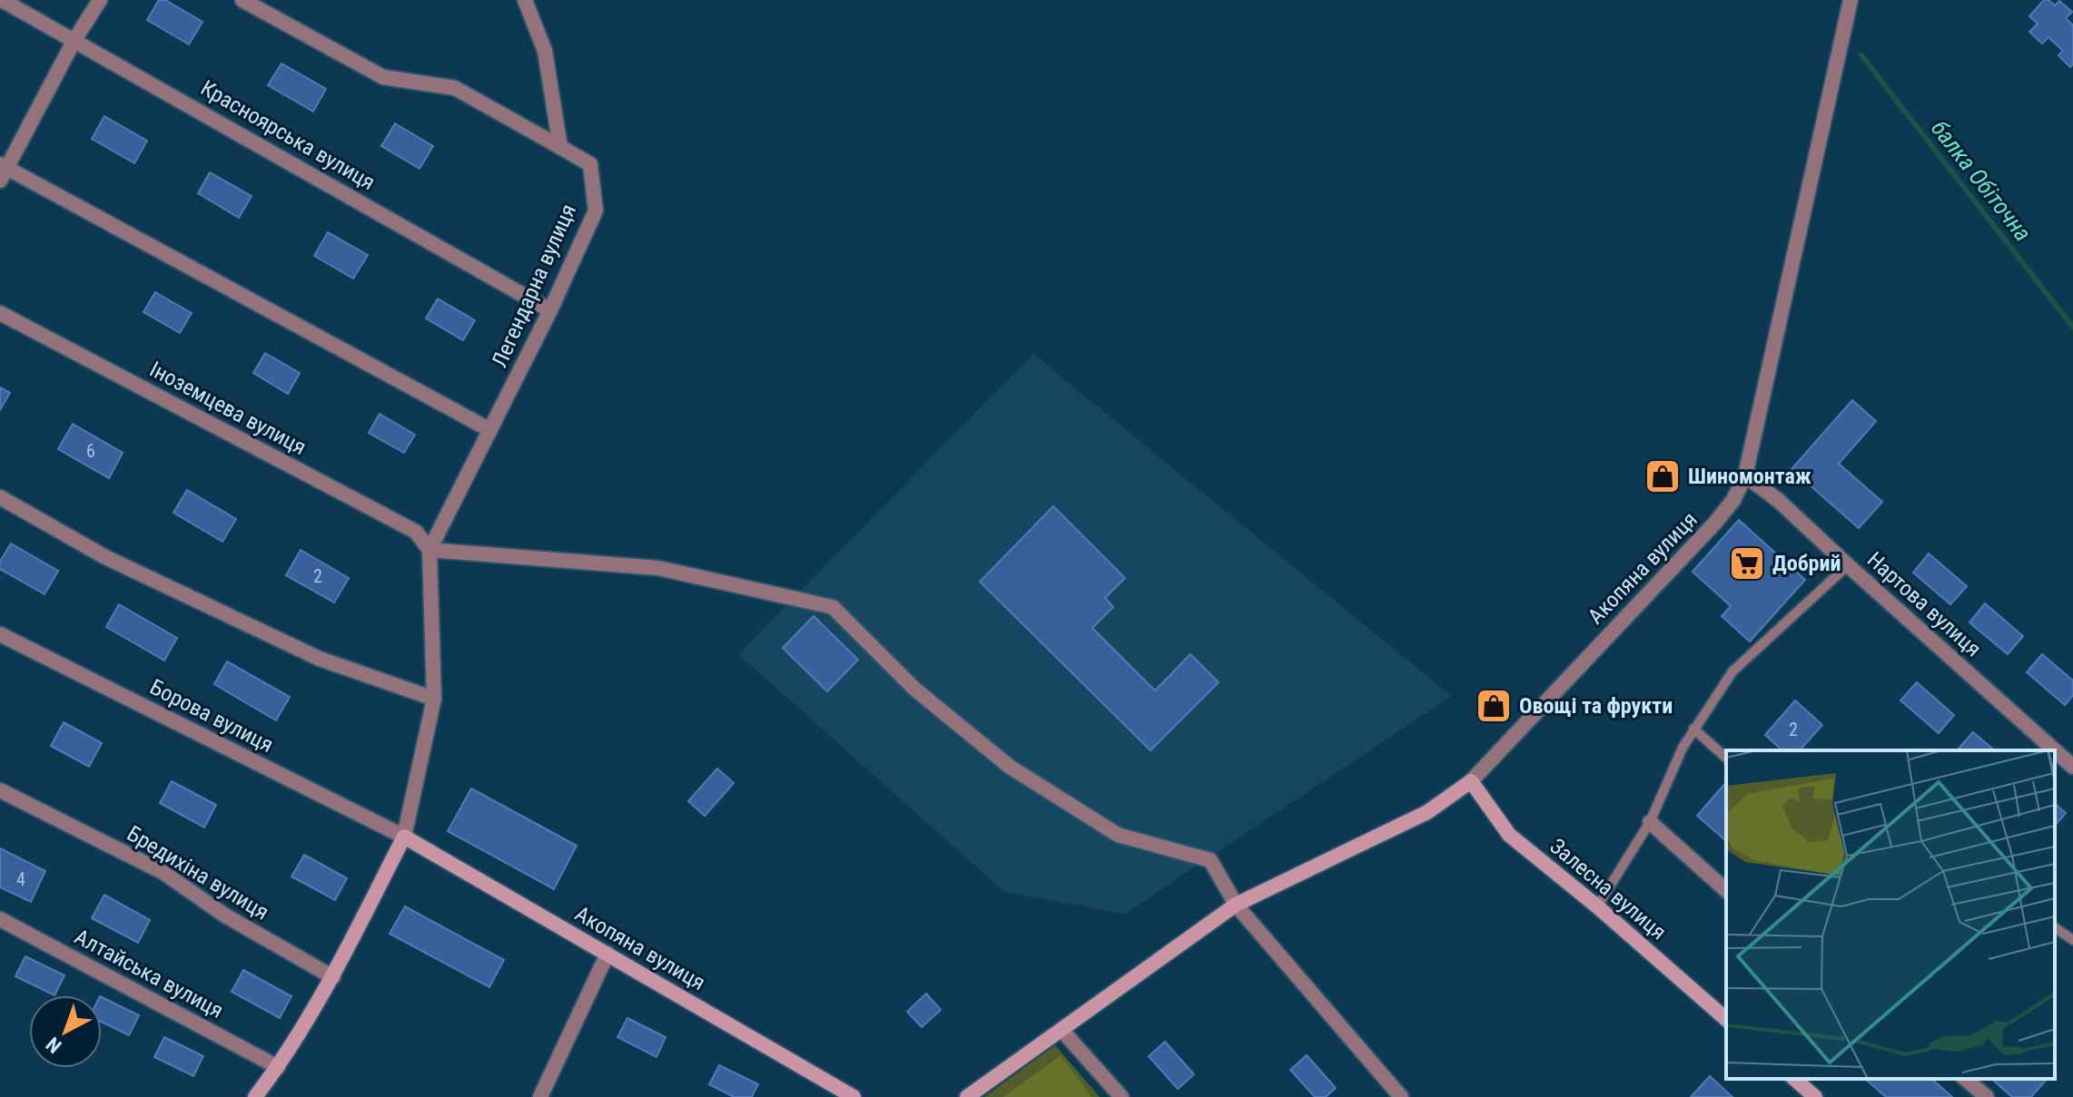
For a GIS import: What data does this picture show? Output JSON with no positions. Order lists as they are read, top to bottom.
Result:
{
  "streets": {
    "main road": ["Акопяна вулиця", "Залесна вулиця"],
    "street": [
      "Красноярська вулиця",
      "Легендарна вулиця",
      "Іноземцева вулиця",
      "Нартова вулиця",
      "Борова вулиця",
      "Бредихіна вулиця",
      "Алтайська вулиця"
    ]
  },
  "crossings": [
    ["Красноярська вулиця", "Легендарна вулиця"],
    ["Легендарна вулиця", "Іноземцева вулиця"],
    ["Акопяна вулиця", "Нартова вулиця"],
    ["Акопяна вулиця", "Борова вулиця"],
    ["Акопяна вулиця", "Залесна вулиця"]
  ],
  "water": ["балка Обіточна"],
  "places": {
    "shop": ["Шиномонтаж", "Овощі та фрукти"],
    "supermarket": ["Добрий"]
  },
  "house_numbers": [
    "6",
    "2",
    "2",
    "4"
  ],
  "north": "bottom left"
}
